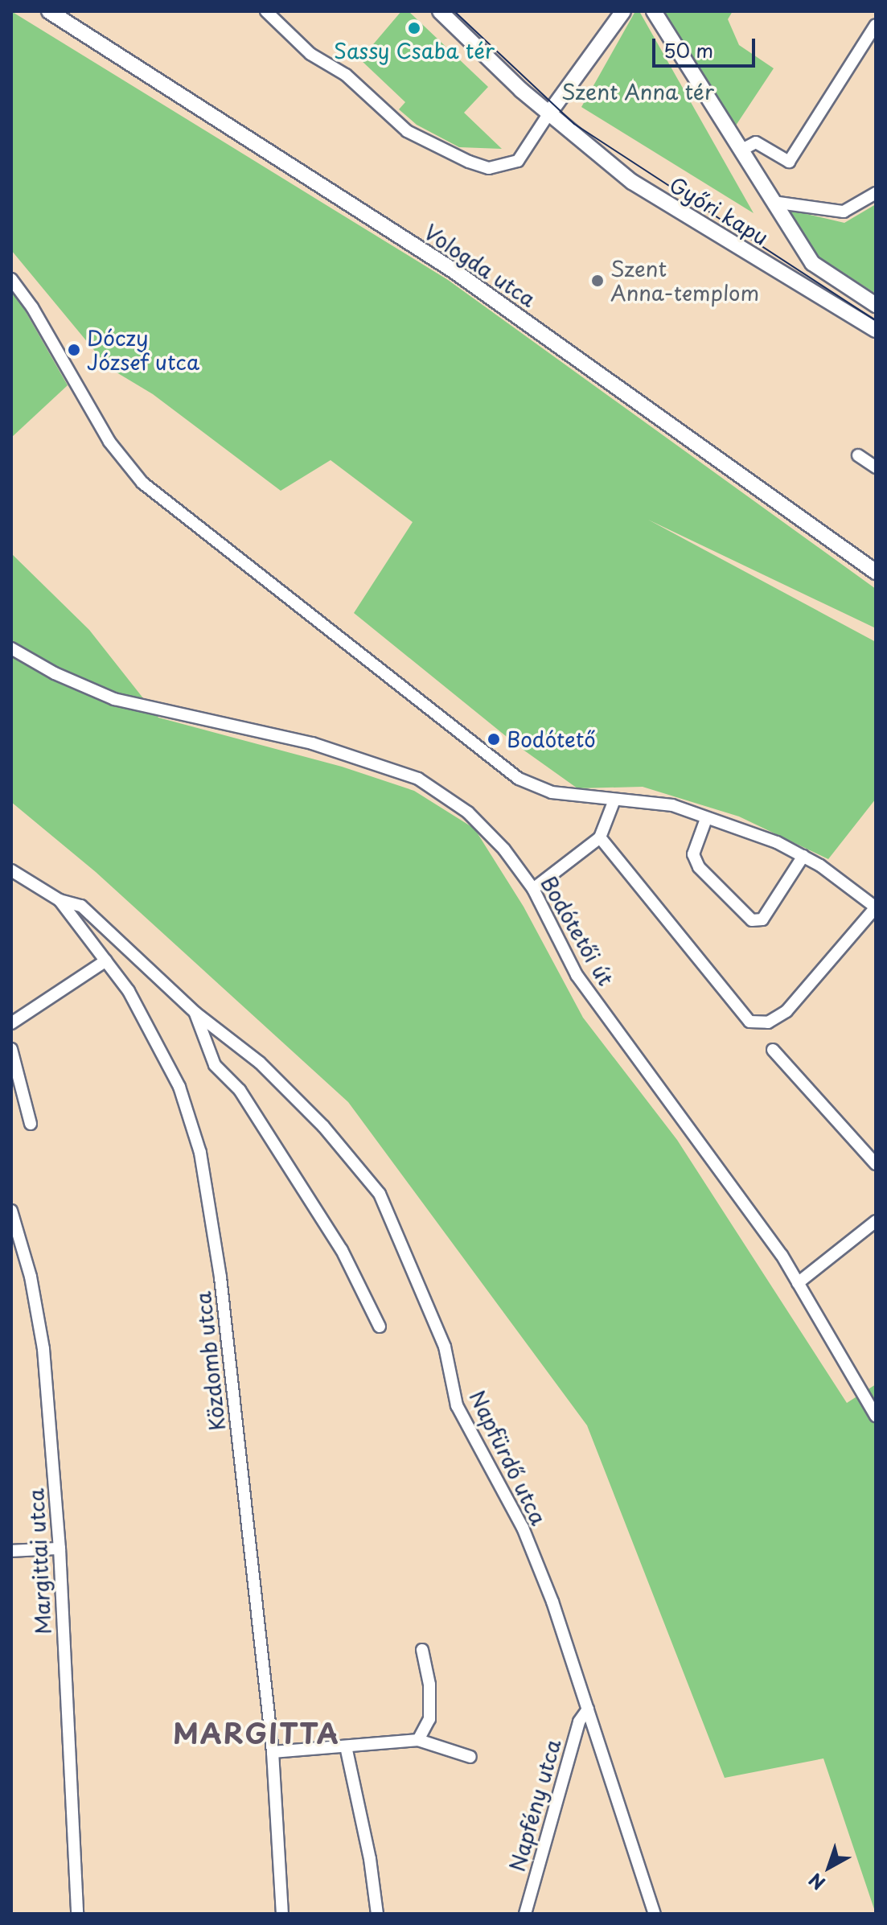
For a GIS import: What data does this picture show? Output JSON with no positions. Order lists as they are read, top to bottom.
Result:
{
  "streets": {
    "street": [
      "Győri kapu",
      "Vologda utca",
      "Bodótetői út",
      "Közdomb utca",
      "Napfürdő utca",
      "Margittai utca",
      "Napfény utca"
    ]
  },
  "crossings": [
    ["Közdomb utca", "Napfürdő utca"],
    ["Napfürdő utca", "Napfény utca"]
  ],
  "districts": ["MARGITTA"],
  "parks": ["Szent Anna tér"],
  "places": [
    "Sassy Csaba tér",
    "Szent Anna-templom",
    "Dóczy József utca",
    "Bodótető"
  ],
  "scale_bar": "50 m",
  "north": "bottom left"
}
